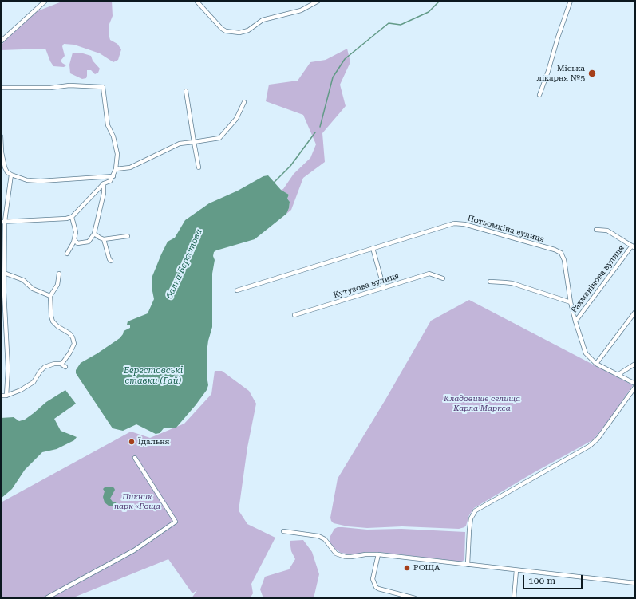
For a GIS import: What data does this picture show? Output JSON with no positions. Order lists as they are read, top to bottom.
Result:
{
  "streets": {
    "street": ["Потьомкіна вулиця", "Рахманінова вулиця", "Кутузова вулиця"]
  },
  "crossings": [
    ["Потьомкіна вулиця", "Рахманінова вулиця"]
  ],
  "water": ["балка Берестова", "Берестовські ставки (Гай)"],
  "parks": ["Кладовище селища Карла Маркса", "Пикник парк «Роща"],
  "places": ["Міська лікарня №5", "Їдальня", "РОЩА"],
  "scale_bar": "100 m"
}
